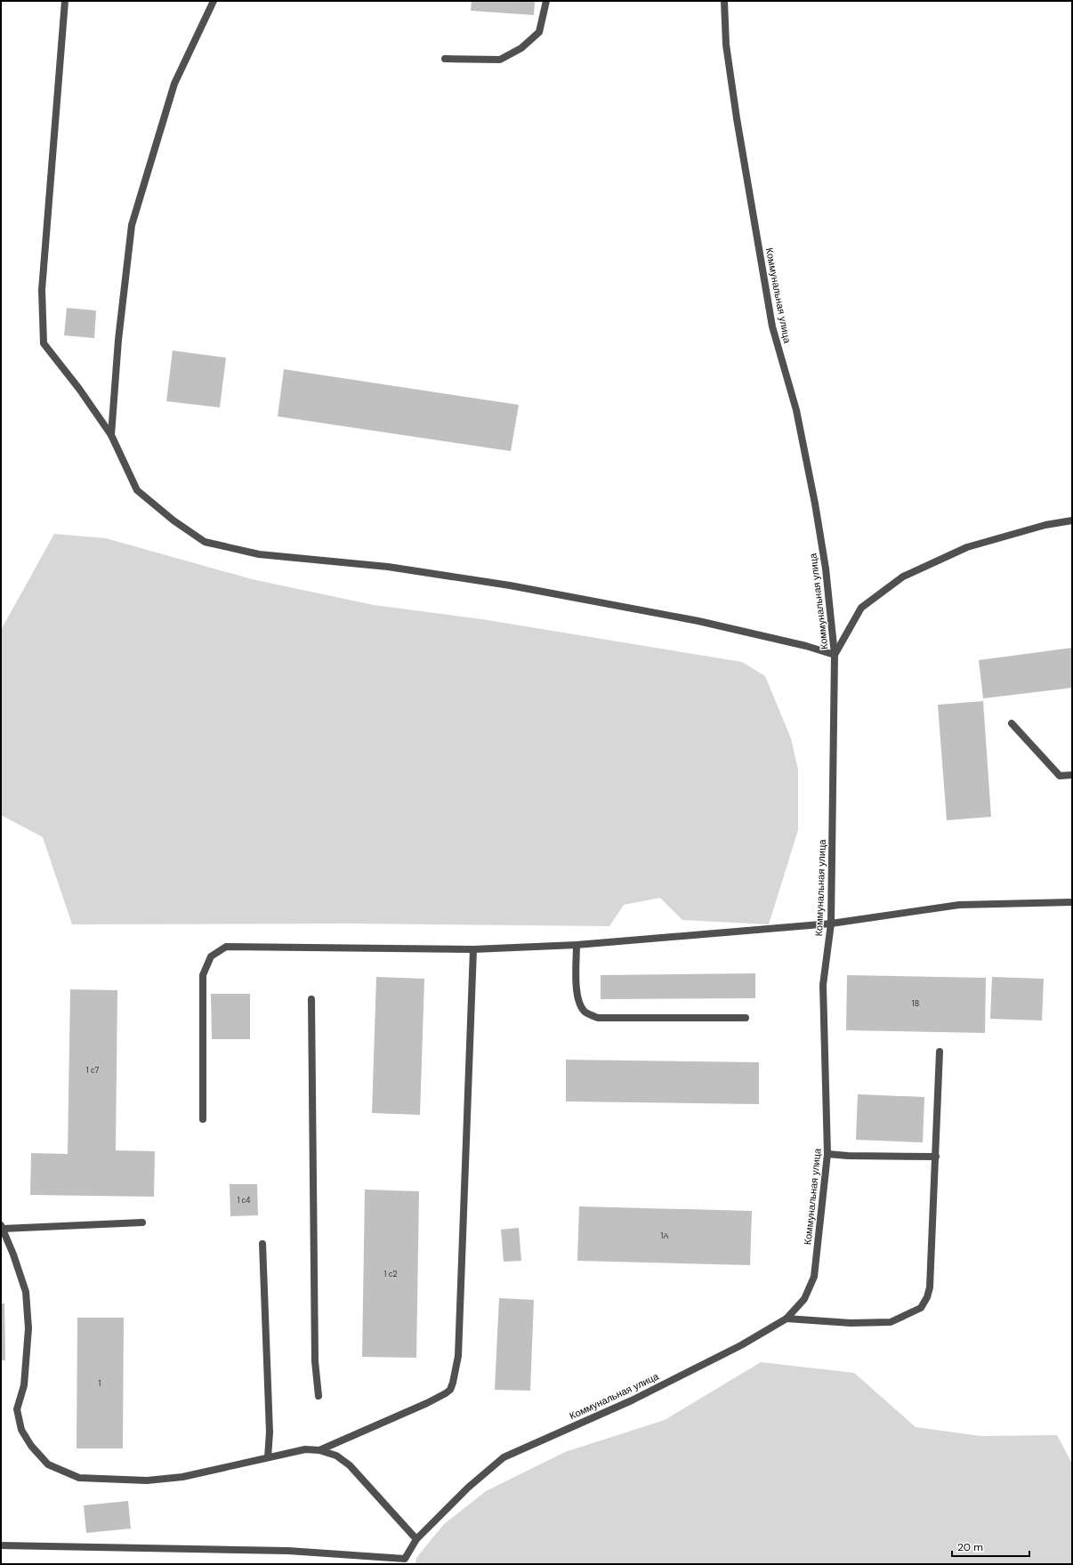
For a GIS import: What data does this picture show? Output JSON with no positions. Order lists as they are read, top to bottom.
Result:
{
  "streets": {
    "street": ["Коммунальная улица"]
  },
  "house_numbers": [
    "18",
    "1 с7",
    "1 с4",
    "1А",
    "1 с2",
    "1"
  ],
  "scale_bar": "20 m"
}
